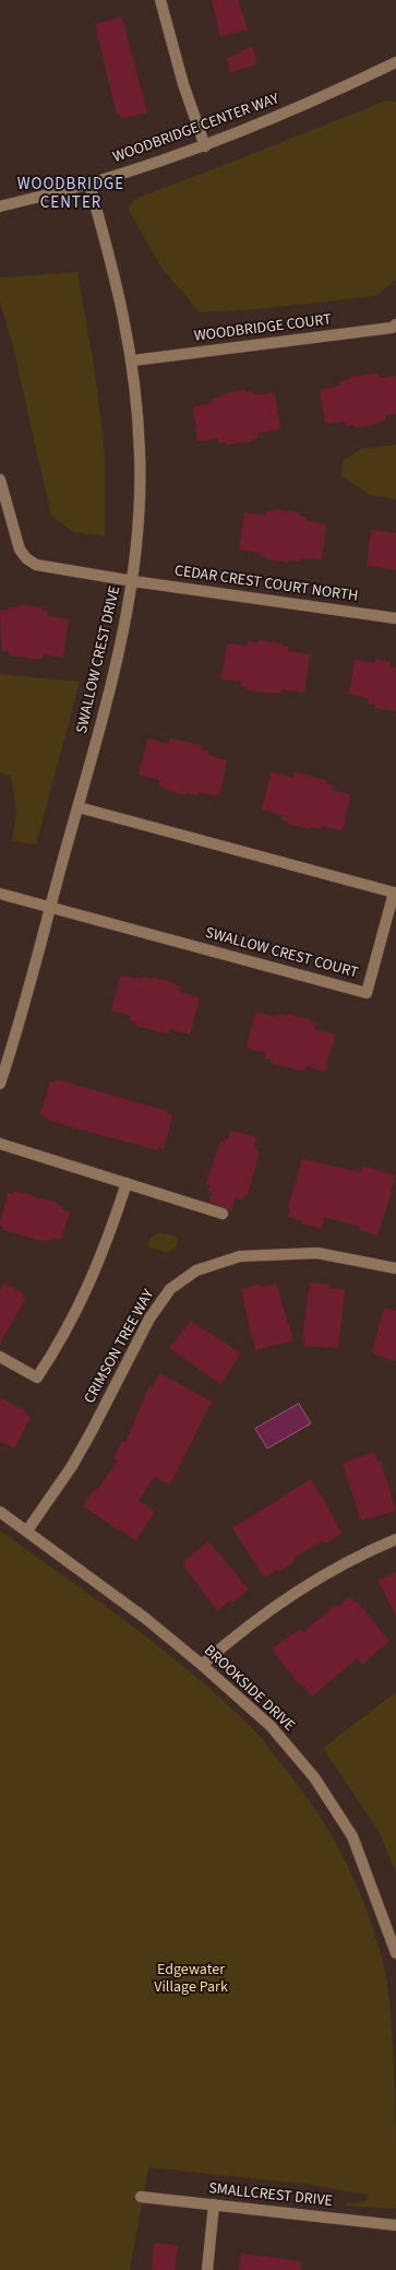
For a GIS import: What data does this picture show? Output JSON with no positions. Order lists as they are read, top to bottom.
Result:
{
  "streets": {
    "street": [
      "WOODBRIDGE CENTER WAY",
      "WOODBRIDGE COURT",
      "CEDAR CREST COURT NORTH",
      "SWALLOW CREST DRIVE",
      "SWALLOW CREST COURT",
      "CRIMSON TREE WAY",
      "BROOKSIDE DRIVE",
      "SMALLCREST DRIVE"
    ]
  },
  "crossings": [
    ["WOODBRIDGE CENTER WAY", "SWALLOW CREST DRIVE"],
    ["WOODBRIDGE COURT", "SWALLOW CREST DRIVE"],
    ["CEDAR CREST COURT NORTH", "SWALLOW CREST DRIVE"],
    ["SWALLOW CREST DRIVE", "SWALLOW CREST COURT"],
    ["CRIMSON TREE WAY", "BROOKSIDE DRIVE"]
  ],
  "districts": ["WOODBRIDGE CENTER"],
  "parks": ["Edgewater Village Park"]
}
